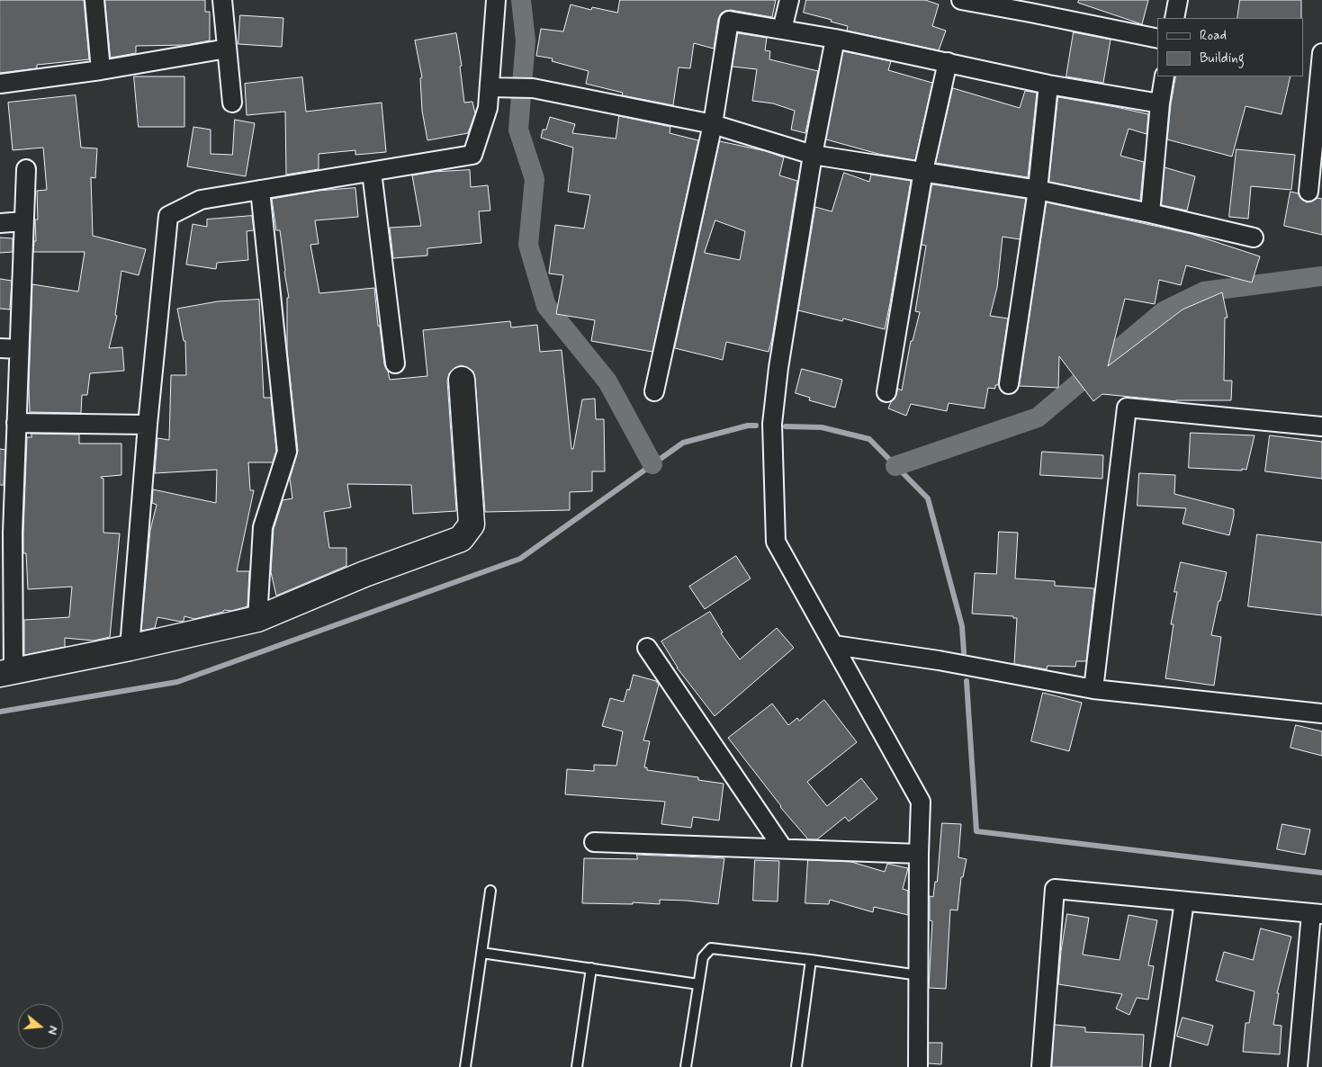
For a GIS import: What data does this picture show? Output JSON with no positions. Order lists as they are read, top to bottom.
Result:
{
  "legend": ["Road", "Building"],
  "north": "right"
}
